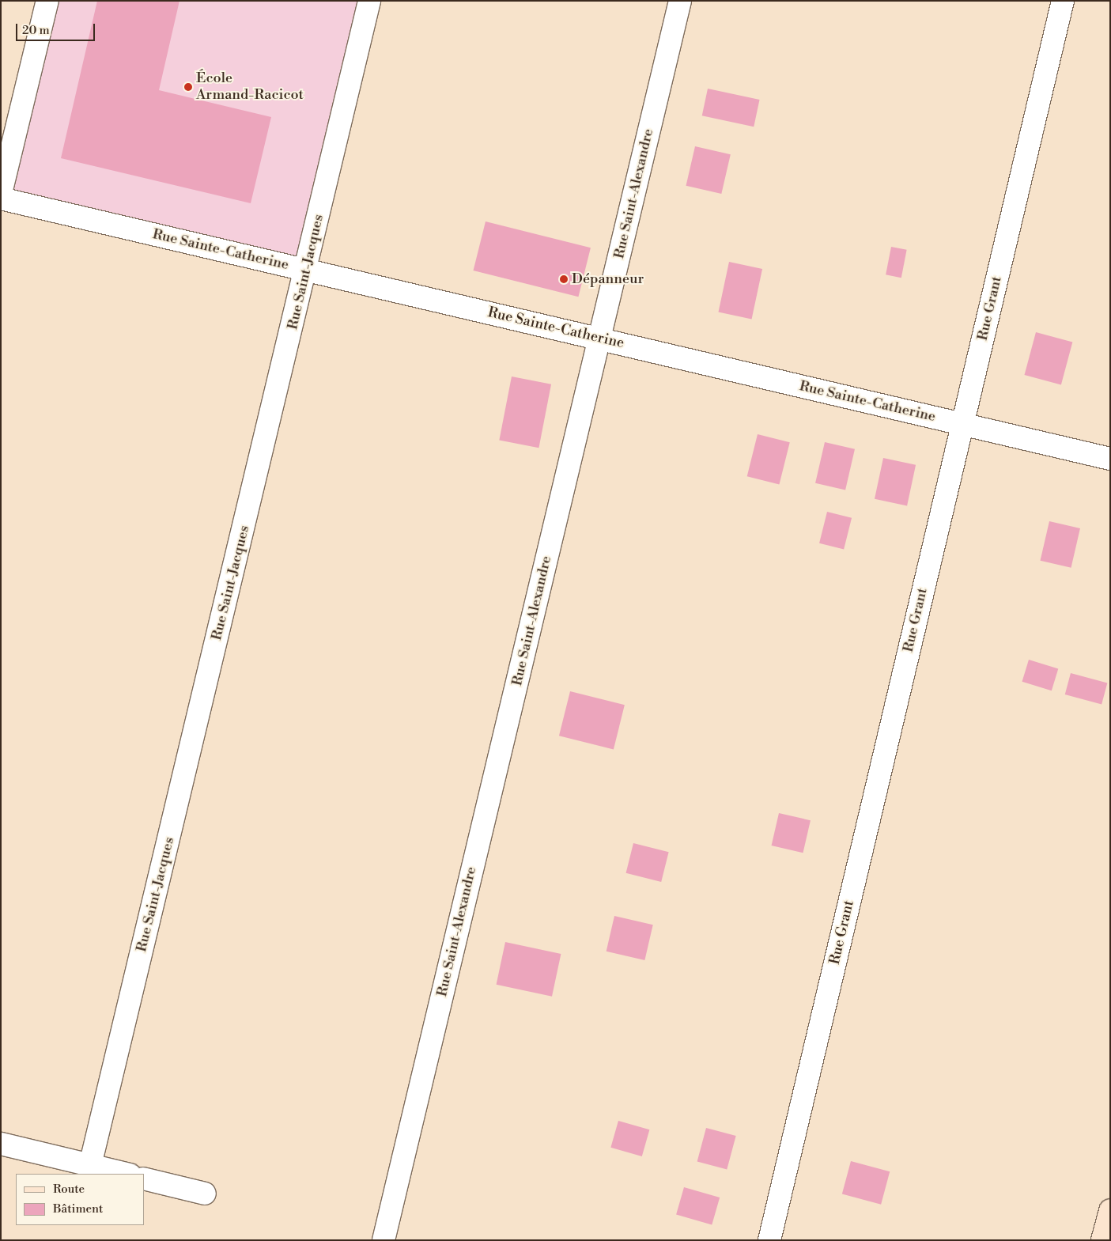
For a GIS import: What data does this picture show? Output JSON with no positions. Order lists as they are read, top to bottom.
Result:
{
  "streets": {
    "street": [
      "Rue Saint-Alexandre",
      "Rue Sainte-Catherine",
      "Rue Saint-Jacques",
      "Rue Grant"
    ]
  },
  "crossings": [
    ["Rue Saint-Alexandre", "Rue Sainte-Catherine"],
    ["Rue Sainte-Catherine", "Rue Saint-Jacques"],
    ["Rue Sainte-Catherine", "Rue Grant"]
  ],
  "places": ["École Armand-Racicot", "Dépanneur"],
  "legend": ["Route", "Bâtiment"],
  "scale_bar": "20 m"
}
